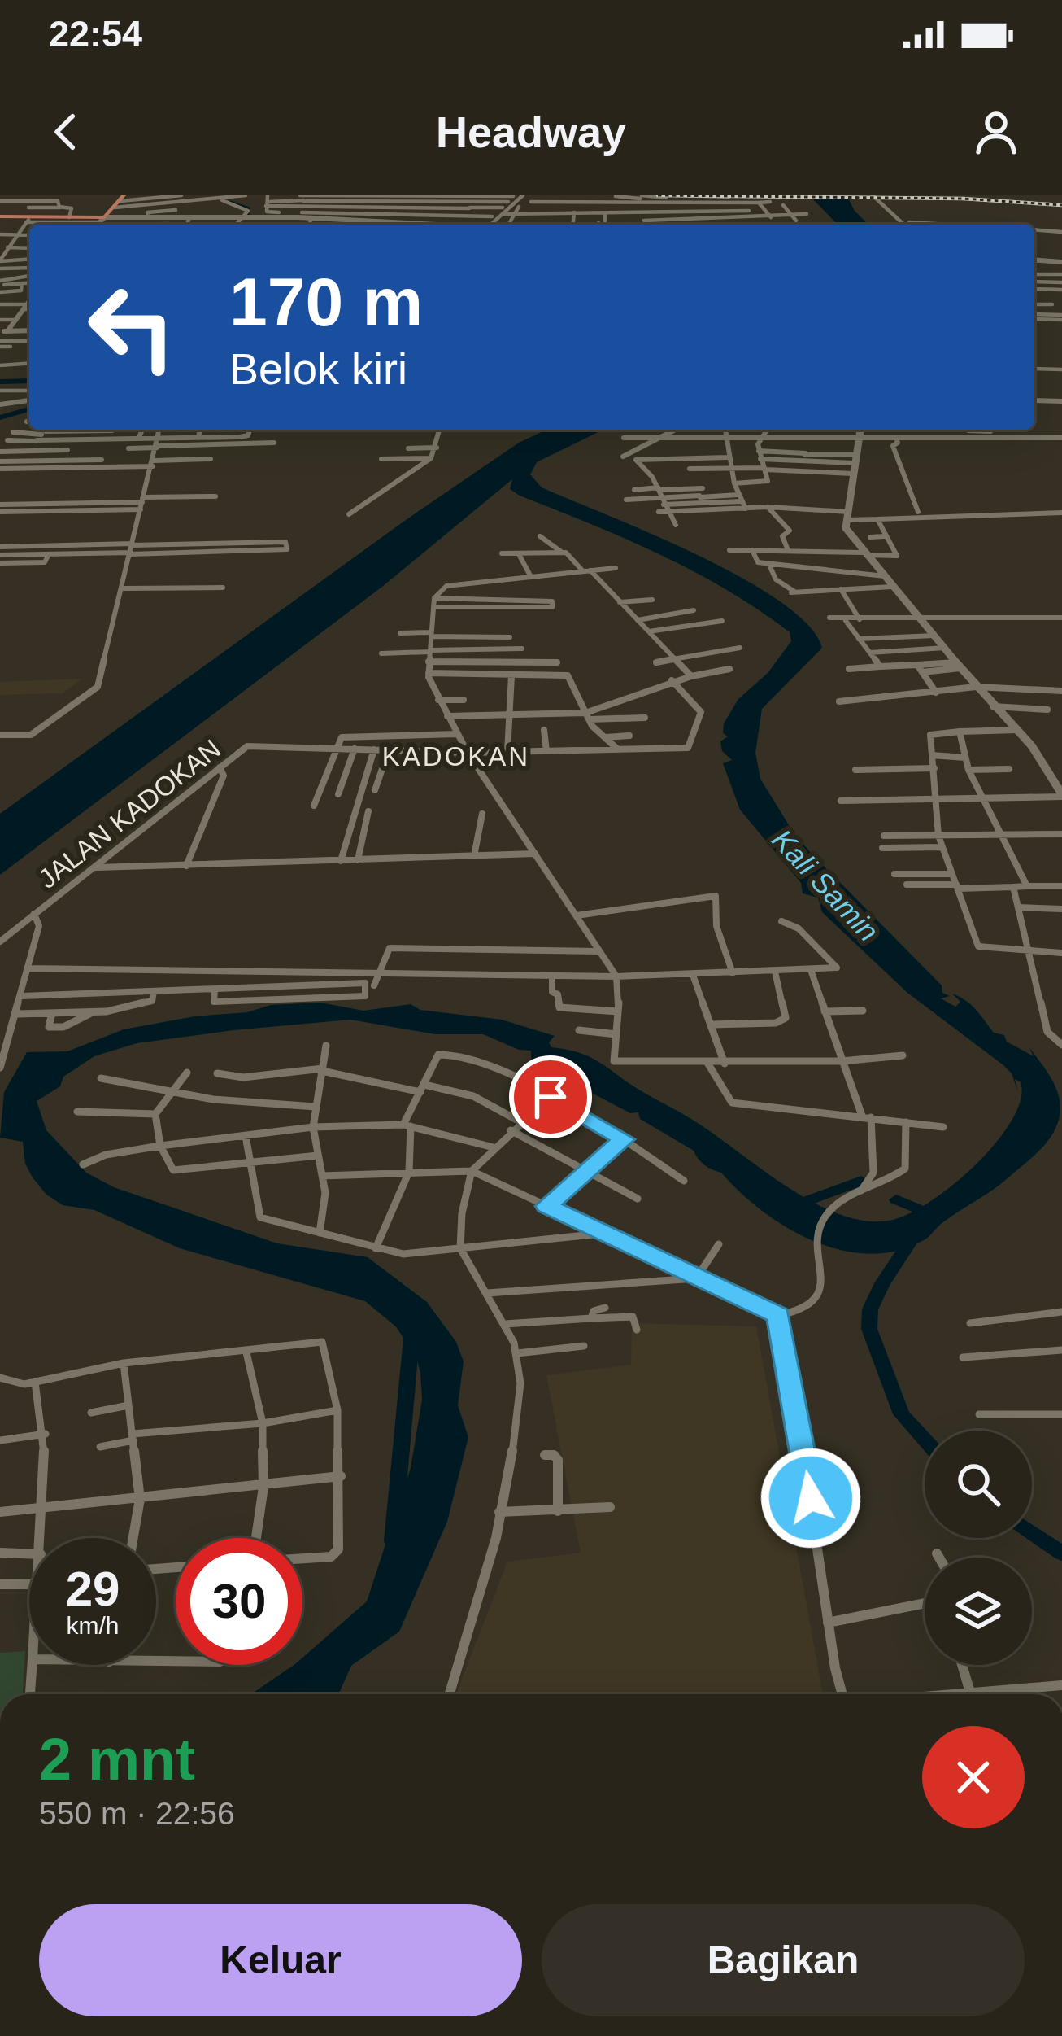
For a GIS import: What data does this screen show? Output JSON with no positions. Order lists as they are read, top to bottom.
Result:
{
  "streets": {
    "street": ["JALAN KADOKAN"]
  },
  "districts": ["KADOKAN"],
  "water": ["Kali Samin"],
  "page": {
    "status": "22:54",
    "header": "Headway",
    "turn": ["170 m", "Belok kiri"],
    "speed": "29 km/h",
    "limit": "30",
    "heading": ["2 mnt", "550 m · 22:56"],
    "buttons": ["Keluar", "Bagikan"]
  }
}
